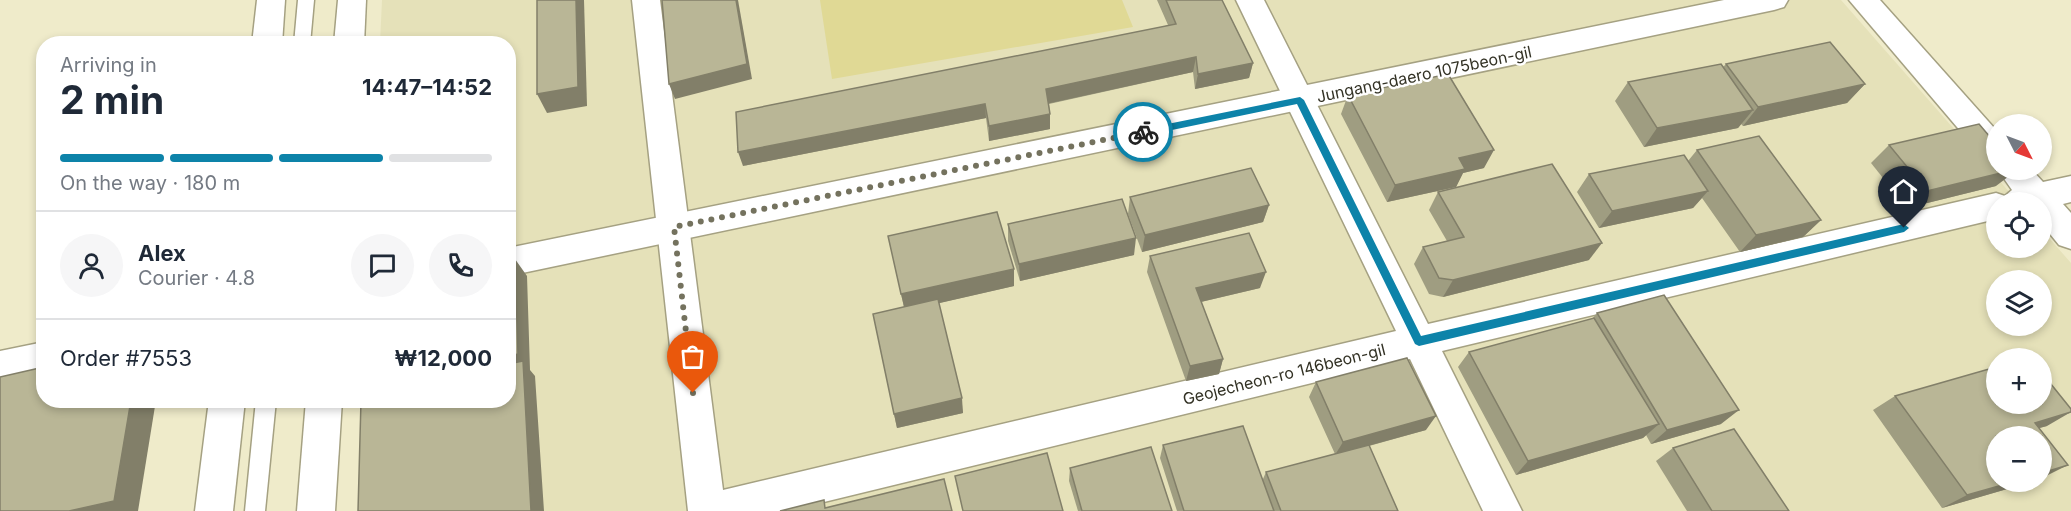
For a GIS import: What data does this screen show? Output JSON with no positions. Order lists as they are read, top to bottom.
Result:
{
  "streets": {
    "street": ["Jungang-daero 1075beon-gil", "Geojecheon-ro 146beon-gil"]
  },
  "north": "bottom right",
  "page": {
    "heading": ["2 min", "Arriving in", "14:47–14:52"],
    "panel": [
      "Alex",
      "Courier · 4.8",
      "Order #7553",
      "₩12,000"
    ],
    "map_buttons": ["+", "−"],
    "bar": "On the way · 180 m"
  }
}
